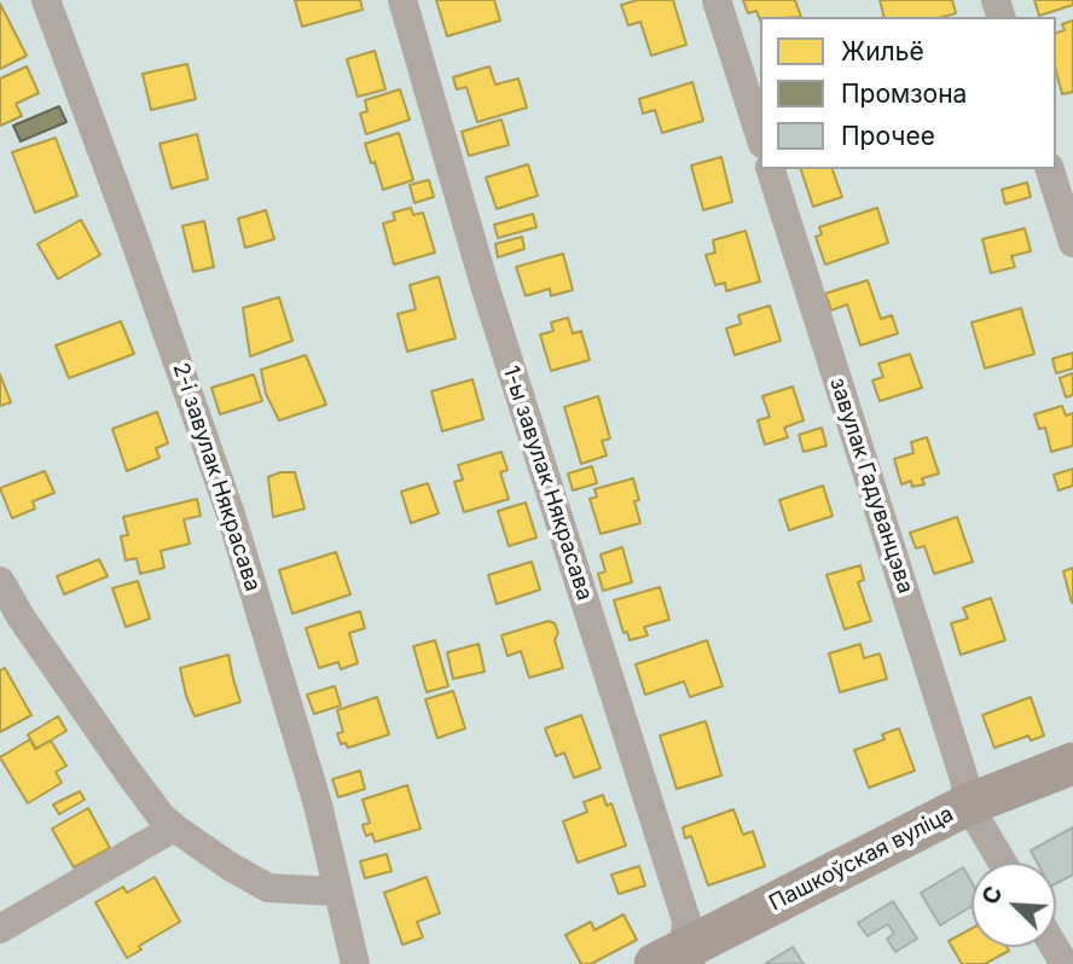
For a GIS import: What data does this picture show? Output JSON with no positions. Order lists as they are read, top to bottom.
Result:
{
  "streets": {
    "main road": ["Пашкоўская вуліца"],
    "street": ["2-і завулак Някрасава", "1-ы завулак Някрасава", "завулак Гадуванцэва"]
  },
  "crossings": [
    ["1-ы завулак Някрасава", "Пашкоўская вуліца"],
    ["завулак Гадуванцэва", "Пашкоўская вуліца"]
  ],
  "legend": ["Жильё", "Промзона", "Прочее"],
  "north": "top left"
}
